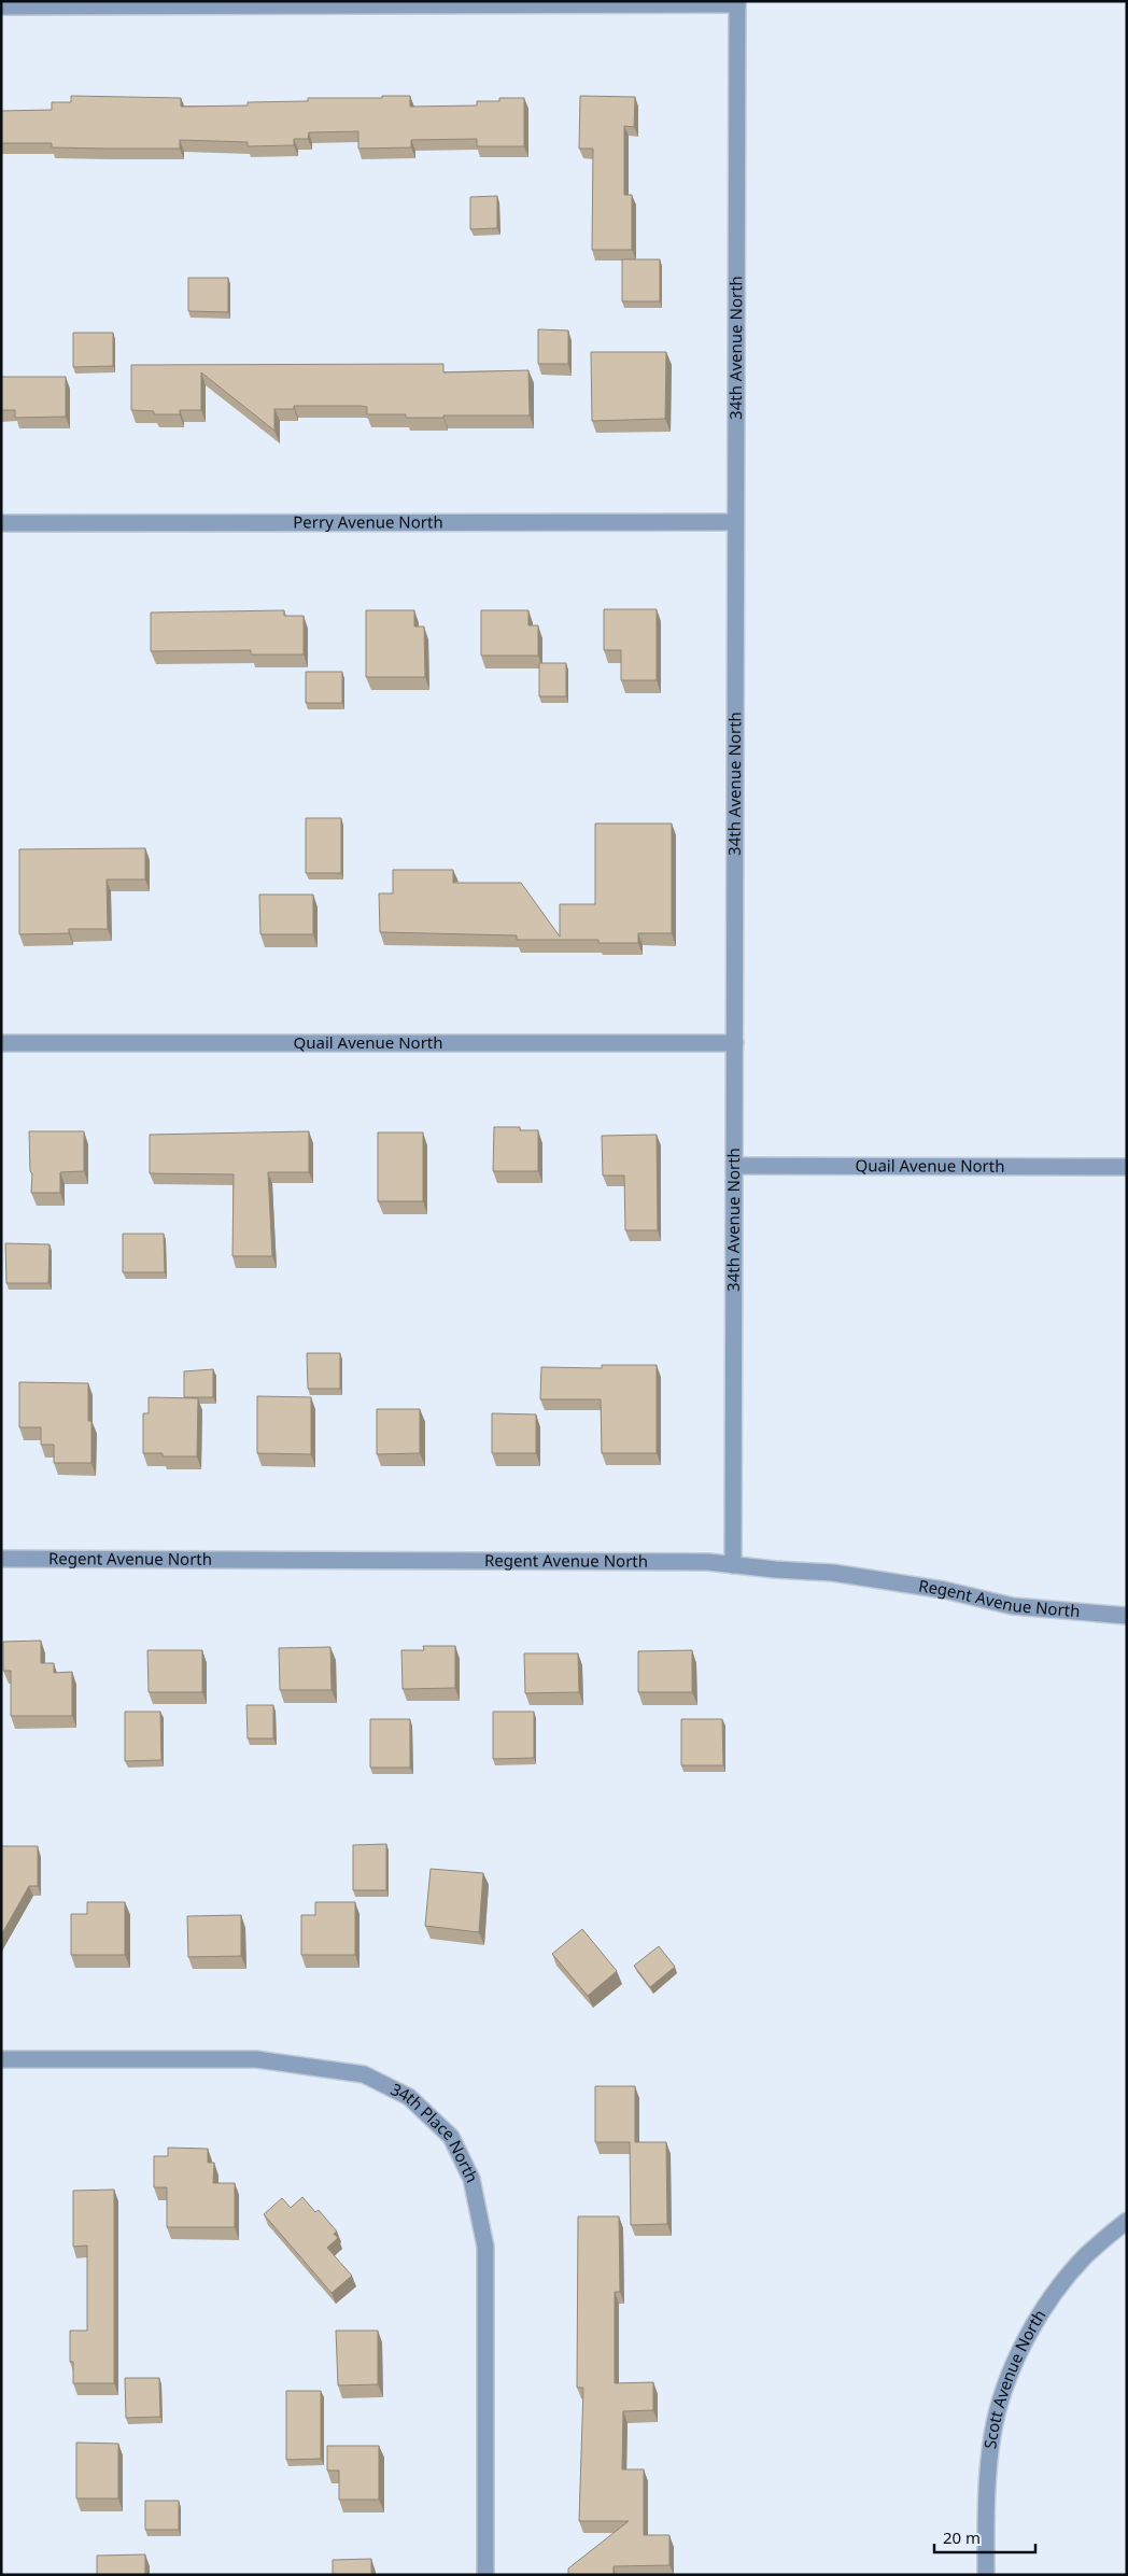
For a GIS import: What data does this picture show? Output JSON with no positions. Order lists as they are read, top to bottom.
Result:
{
  "streets": {
    "street": [
      "34th Avenue North",
      "Perry Avenue North",
      "Quail Avenue North",
      "Regent Avenue North",
      "34th Place North",
      "Scott Avenue North"
    ]
  },
  "crossings": [
    ["34th Avenue North", "Perry Avenue North"],
    ["34th Avenue North", "Quail Avenue North"],
    ["34th Avenue North", "Regent Avenue North"]
  ],
  "scale_bar": "20 m"
}
